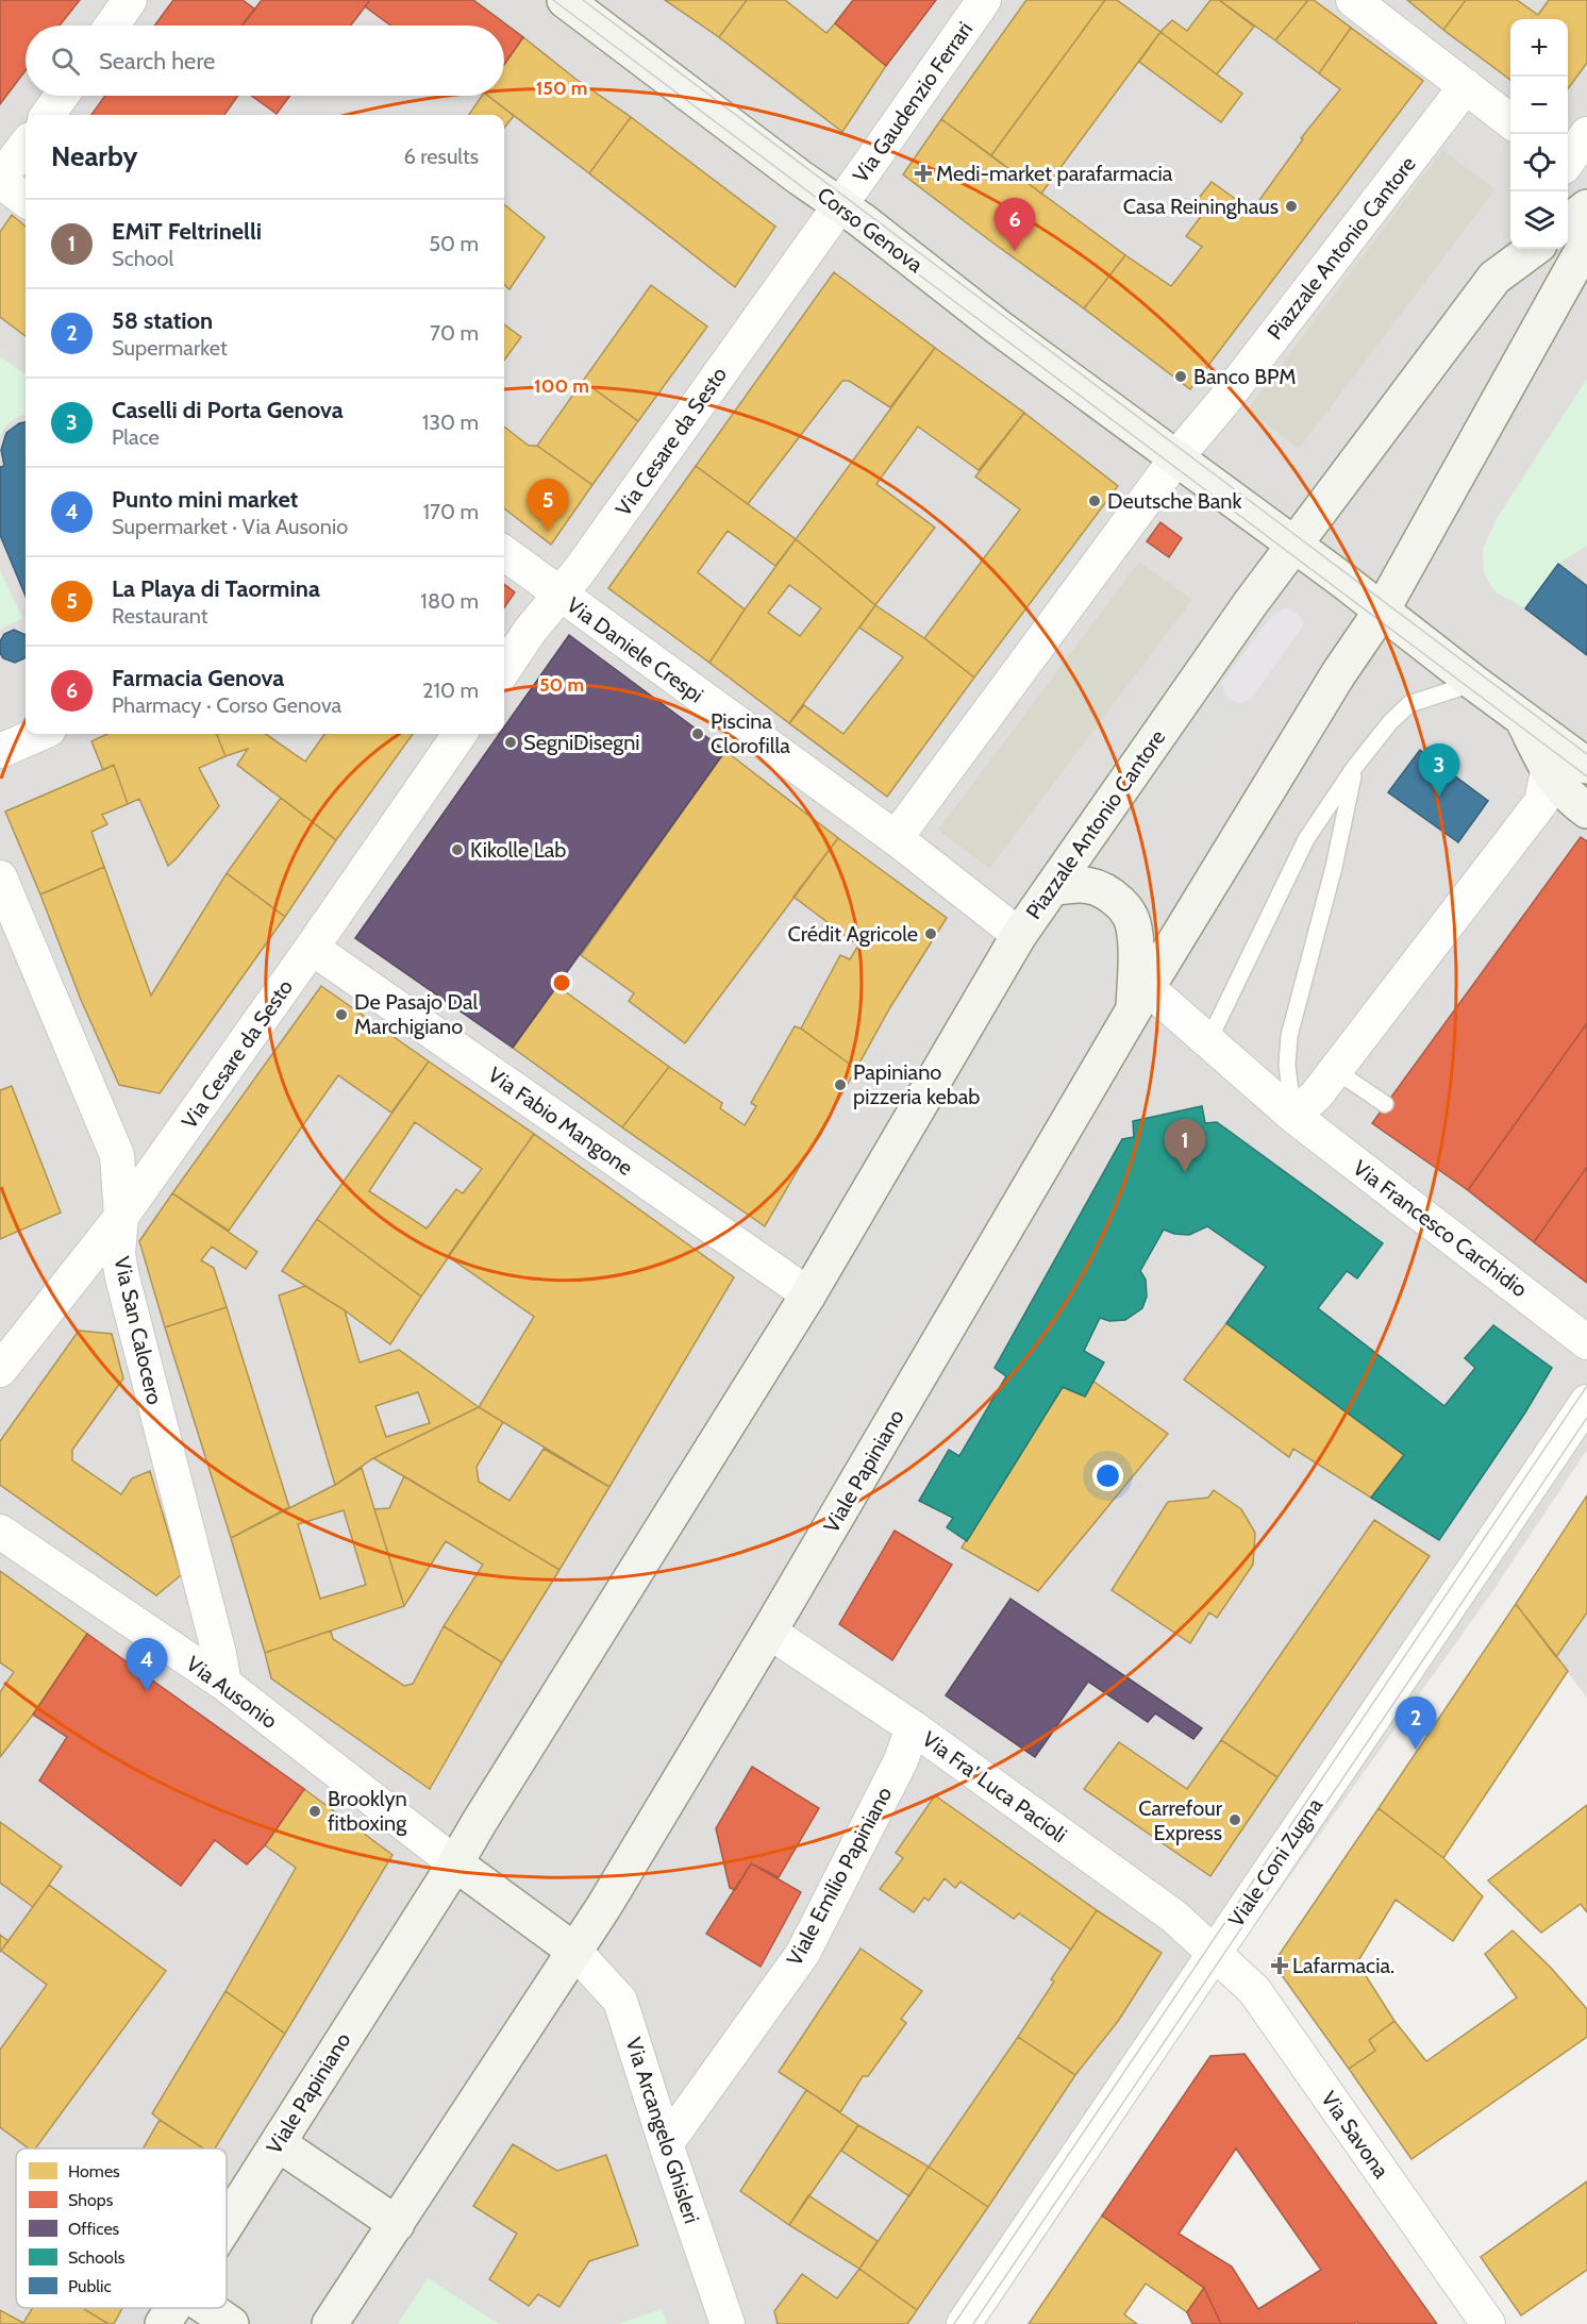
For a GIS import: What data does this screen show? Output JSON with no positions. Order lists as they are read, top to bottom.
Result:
{
  "streets": {
    "main road": ["Corso Genova", "Piazzale Antonio Cantore", "Viale Papiniano"],
    "street": [
      "Via Gaudenzio Ferrari",
      "Via Cesare da Sesto",
      "Via Daniele Crespi",
      "Via Fabio Mangone",
      "Via Francesco Carchidio",
      "Via San Calocero",
      "Via Ausonio",
      "Via Fra' Luca Pacioli",
      "Viale Coni Zugna",
      "Viale Emilio Papiniano",
      "Via Arcangelo Ghisleri",
      "Via Savona"
    ]
  },
  "crossings": [
    ["Via Gaudenzio Ferrari", "Corso Genova"],
    ["Via Gaudenzio Ferrari", "Via Cesare da Sesto"],
    ["Corso Genova", "Piazzale Antonio Cantore"],
    ["Corso Genova", "Via Cesare da Sesto"],
    ["Piazzale Antonio Cantore", "Via Daniele Crespi"],
    ["Piazzale Antonio Cantore", "Viale Papiniano"],
    ["Via Cesare da Sesto", "Via Daniele Crespi"],
    ["Via Cesare da Sesto", "Via Fabio Mangone"],
    ["Via Cesare da Sesto", "Via San Calocero"],
    ["Via Fabio Mangone", "Viale Papiniano"],
    ["Via San Calocero", "Via Ausonio"],
    ["Viale Papiniano", "Via Ausonio"],
    ["Viale Papiniano", "Via Fra' Luca Pacioli"],
    ["Viale Papiniano", "Via Arcangelo Ghisleri"],
    ["Via Fra' Luca Pacioli", "Viale Coni Zugna"],
    ["Via Fra' Luca Pacioli", "Viale Emilio Papiniano"],
    ["Via Fra' Luca Pacioli", "Via Savona"],
    ["Viale Coni Zugna", "Via Savona"],
    ["Viale Emilio Papiniano", "Via Arcangelo Ghisleri"]
  ],
  "places": {
    "health": ["Medi-market parafarmacia", "Lafarmacia."],
    "other": [
      "Casa Reininghaus",
      "Banco BPM",
      "Deutsche Bank",
      "Piscina Clorofilla",
      "SegniDisegni",
      "Kikolle Lab",
      "Crédit Agricole",
      "De Pasajo Dal Marchigiano",
      "Papiniano pizzeria kebab",
      "Brooklyn fitboxing",
      "Carrefour Express"
    ]
  },
  "legend": [
    "Homes",
    "Shops",
    "Offices",
    "Schools",
    "Public"
  ],
  "page": {
    "map_buttons": ["+", "−"],
    "search": "Search here",
    "heading": ["Nearby", "6 results"],
    "pins": [
      "6",
      "5",
      "3",
      "1",
      "4",
      "2"
    ],
    "list": [
      {
        "mark": "1",
        "name": "EMiT Feltrinelli",
        "note": "School",
        "value": "50 m"
      },
      {
        "mark": "2",
        "name": "58 station",
        "note": "Supermarket",
        "value": "70 m"
      },
      {
        "mark": "3",
        "name": "Caselli di Porta Genova",
        "note": "Place",
        "value": "130 m"
      },
      {
        "mark": "4",
        "name": "Punto mini market",
        "note": "Supermarket · Via Ausonio",
        "value": "170 m"
      },
      {
        "mark": "5",
        "name": "La Playa di Taormina",
        "note": "Restaurant",
        "value": "180 m"
      },
      {
        "mark": "6",
        "name": "Farmacia Genova",
        "note": "Pharmacy · Corso Genova",
        "value": "210 m"
      }
    ]
  },
  "rings": ["150 m", "100 m", "50 m"]
}
